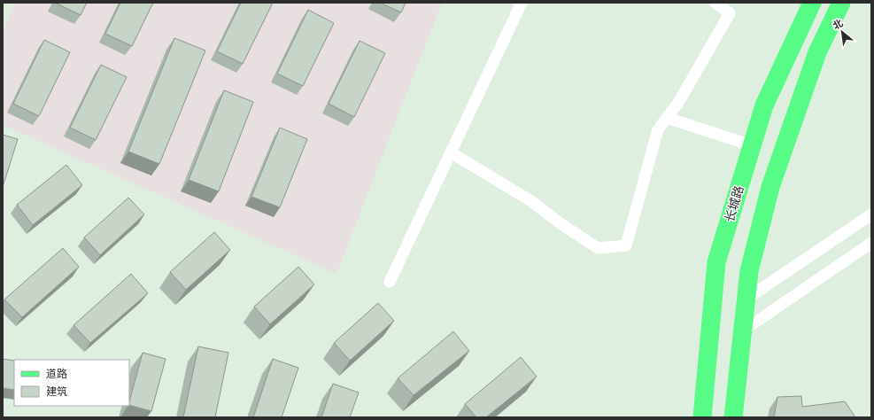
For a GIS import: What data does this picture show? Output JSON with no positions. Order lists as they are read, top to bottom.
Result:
{
  "streets": {
    "main road": ["长城路"]
  },
  "legend": ["道路", "建筑"],
  "north": "top left"
}
